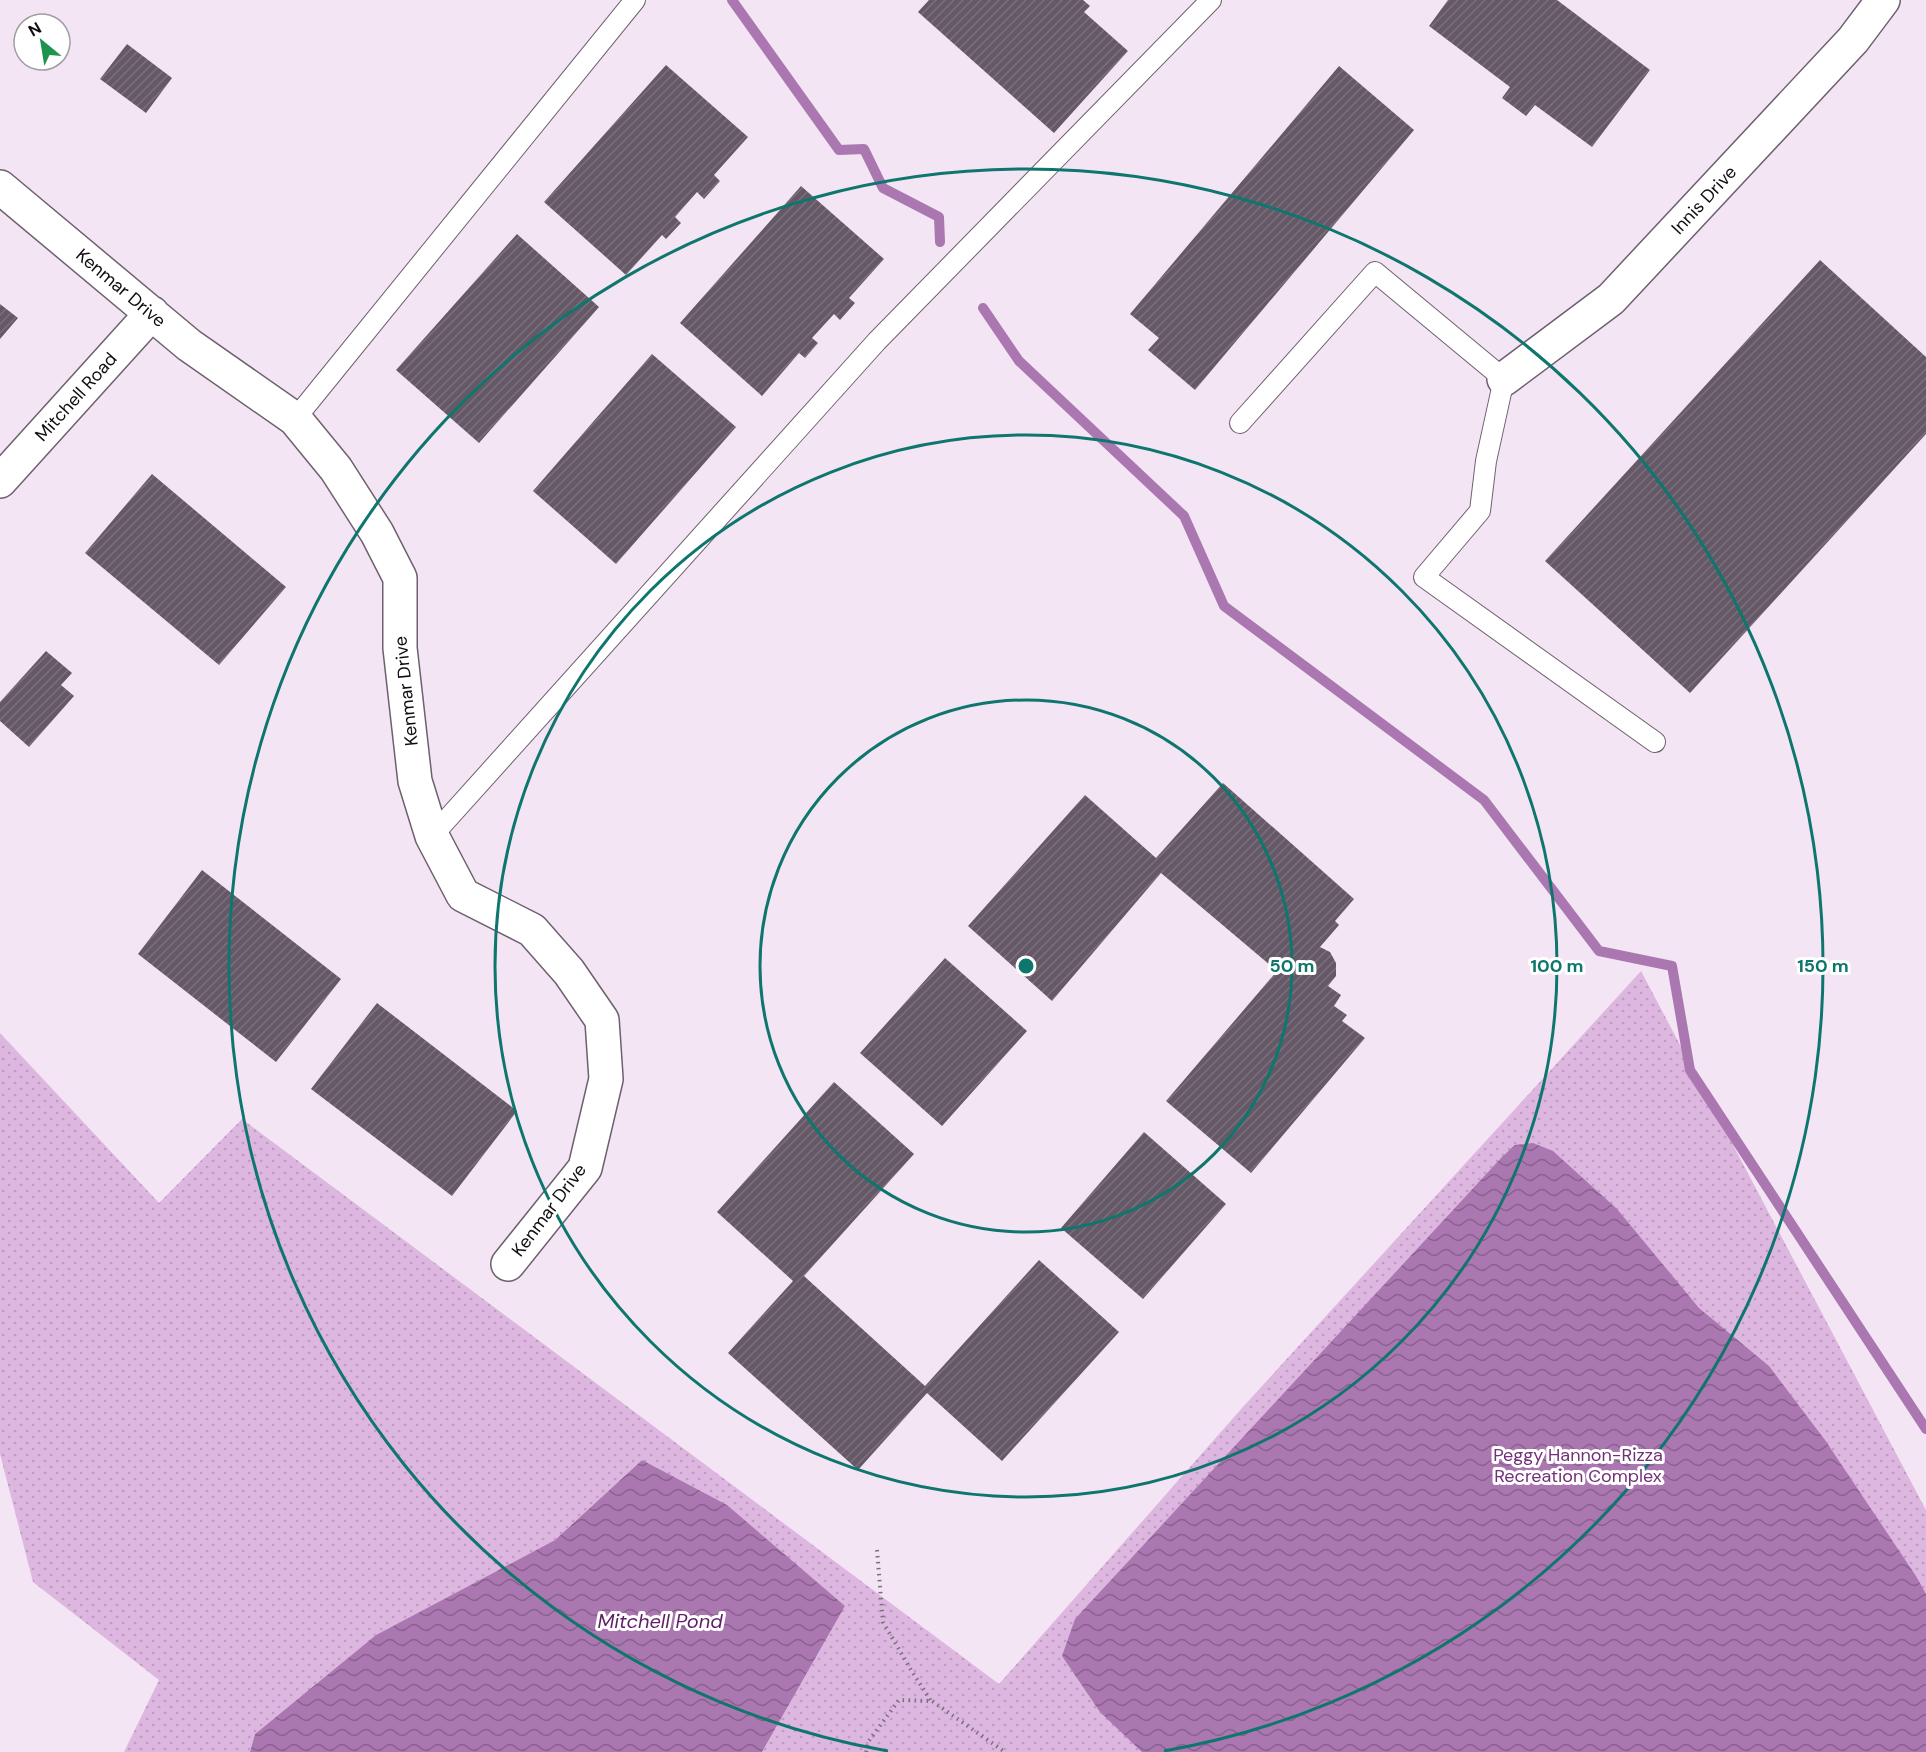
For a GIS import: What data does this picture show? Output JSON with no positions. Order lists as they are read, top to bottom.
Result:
{
  "streets": {
    "street": ["Innis Drive", "Kenmar Drive", "Mitchell Road"]
  },
  "crossings": [
    ["Kenmar Drive", "Mitchell Road"]
  ],
  "water": ["Mitchell Pond"],
  "parks": ["Peggy Hannon-Rizza Recreation Complex"],
  "north": "top left",
  "rings": ["50 m", "100 m", "150 m"]
}
